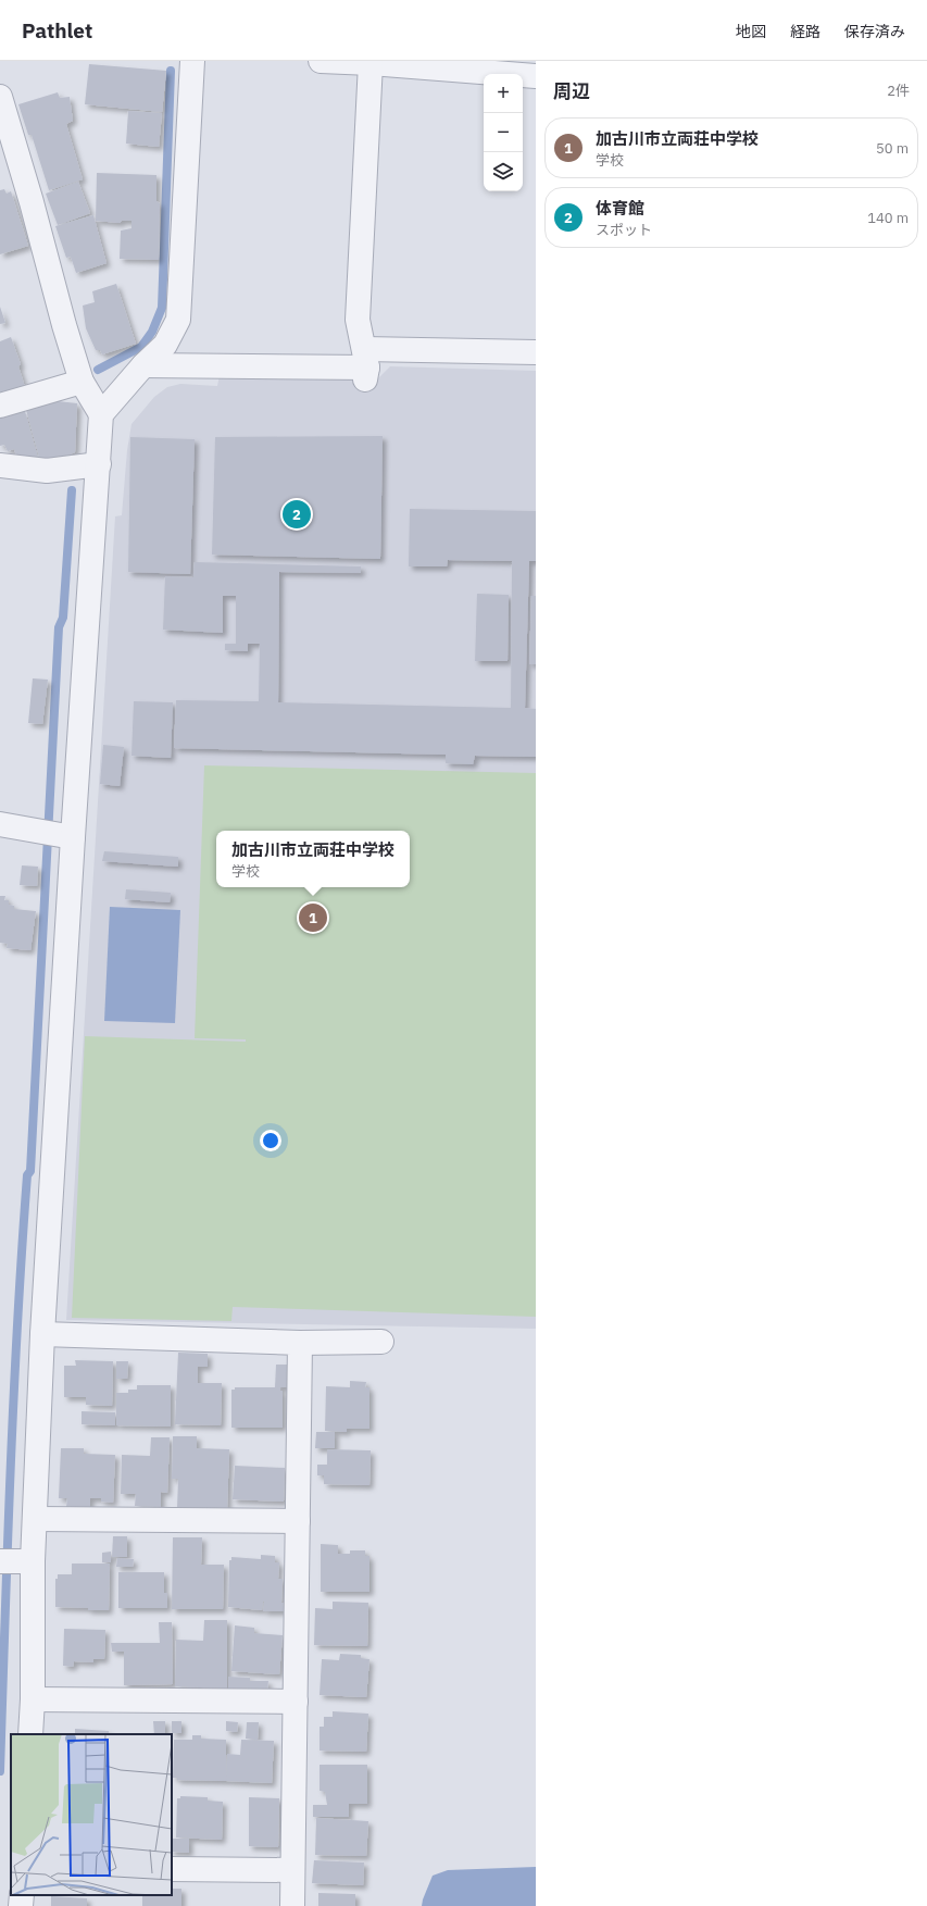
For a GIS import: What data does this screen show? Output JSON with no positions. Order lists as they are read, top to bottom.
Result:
{
  "page": {
    "header": "Pathlet",
    "nav": ["地図", "経路", "保存済み"],
    "heading": ["周辺", "2件"],
    "map_buttons": ["+", "−"],
    "list": [
      {
        "mark": "1",
        "name": "加古川市立両荘中学校",
        "note": "学校",
        "value": "50 m"
      },
      {
        "mark": "2",
        "name": "体育館",
        "note": "スポット",
        "value": "140 m"
      }
    ],
    "pins": ["2", "1"],
    "popup": ["加古川市立両荘中学校", "学校"]
  }
}
